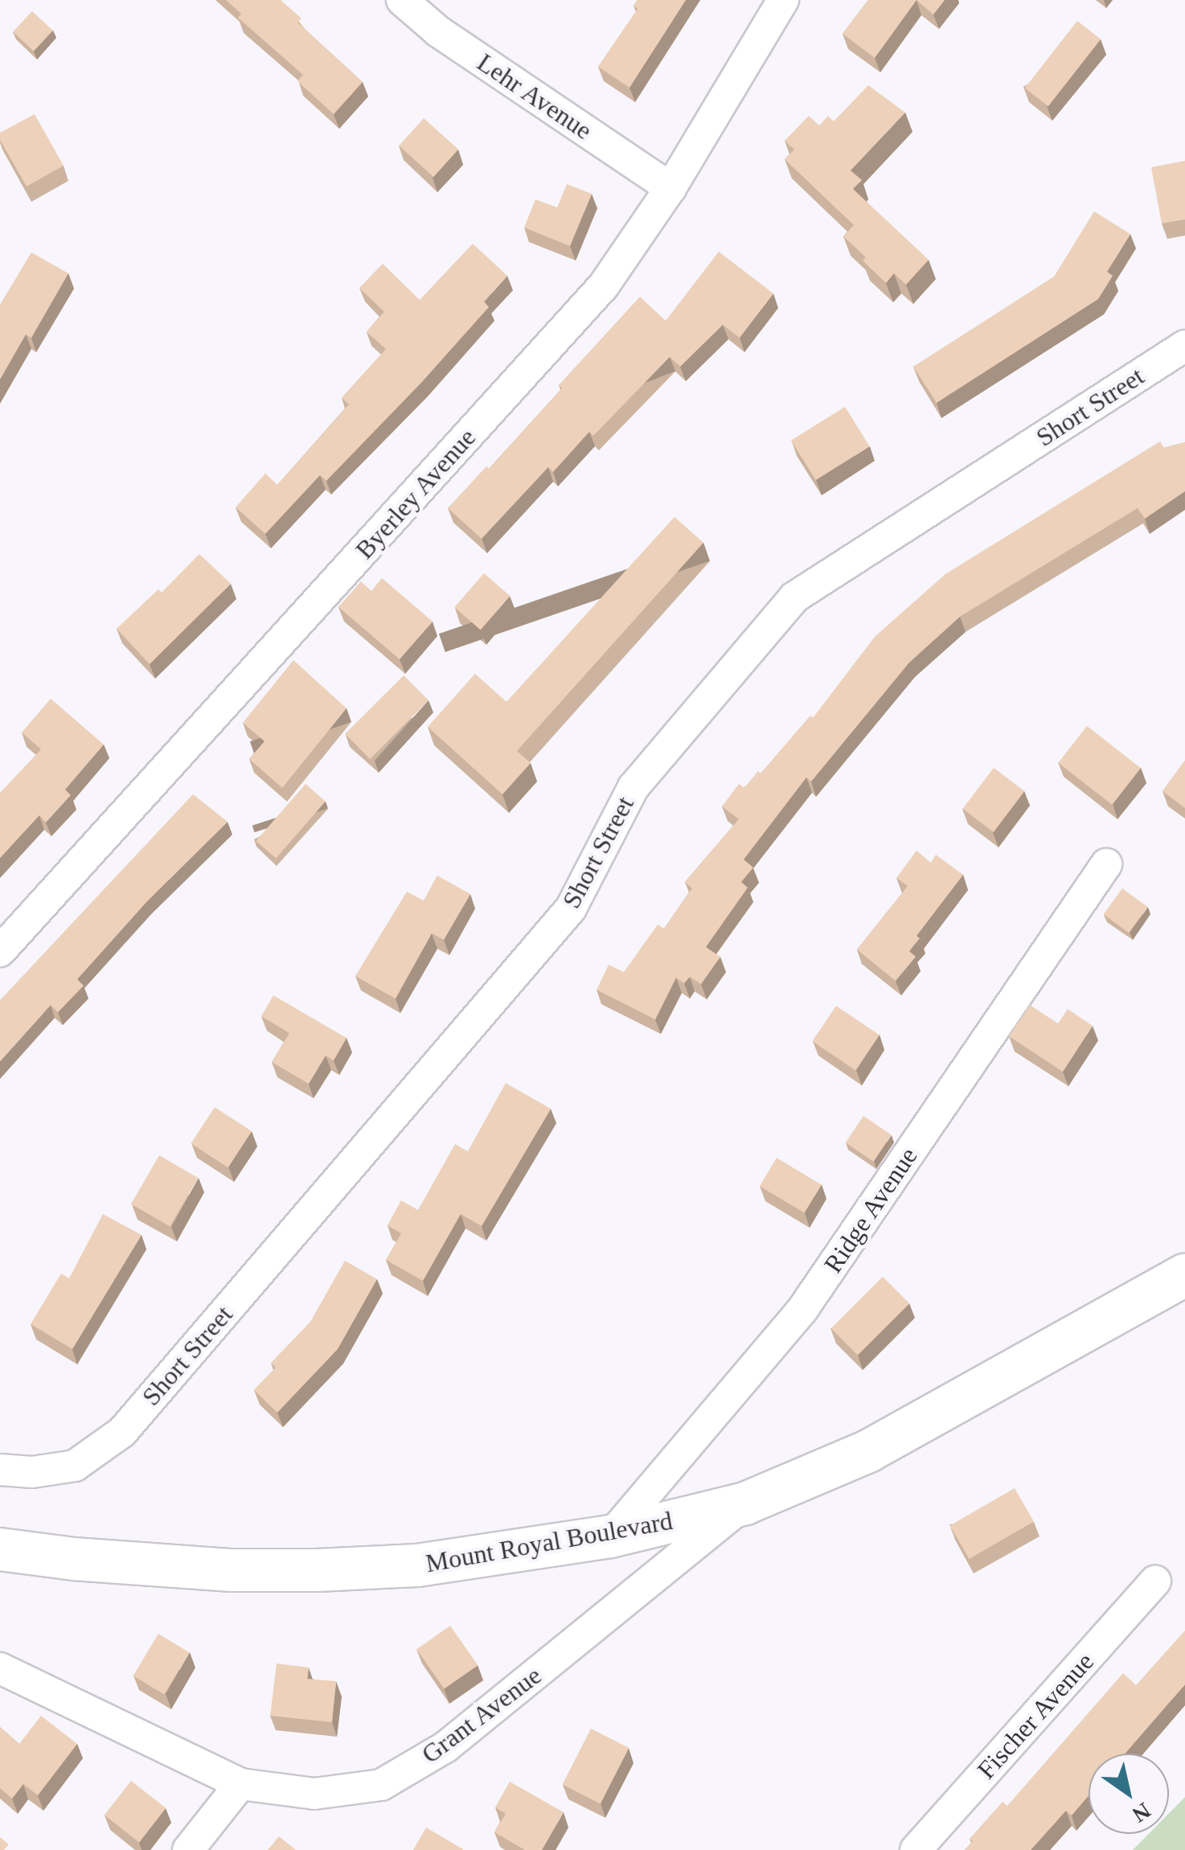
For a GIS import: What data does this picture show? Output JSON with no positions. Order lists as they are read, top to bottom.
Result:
{
  "streets": {
    "main road": ["Mount Royal Boulevard"],
    "street": [
      "Lehr Avenue",
      "Short Street",
      "Byerley Avenue",
      "Ridge Avenue",
      "Grant Avenue",
      "Fischer Avenue"
    ]
  },
  "crossings": [
    ["Lehr Avenue", "Byerley Avenue"],
    ["Ridge Avenue", "Mount Royal Boulevard"],
    ["Mount Royal Boulevard", "Grant Avenue"]
  ],
  "north": "bottom right"
}
